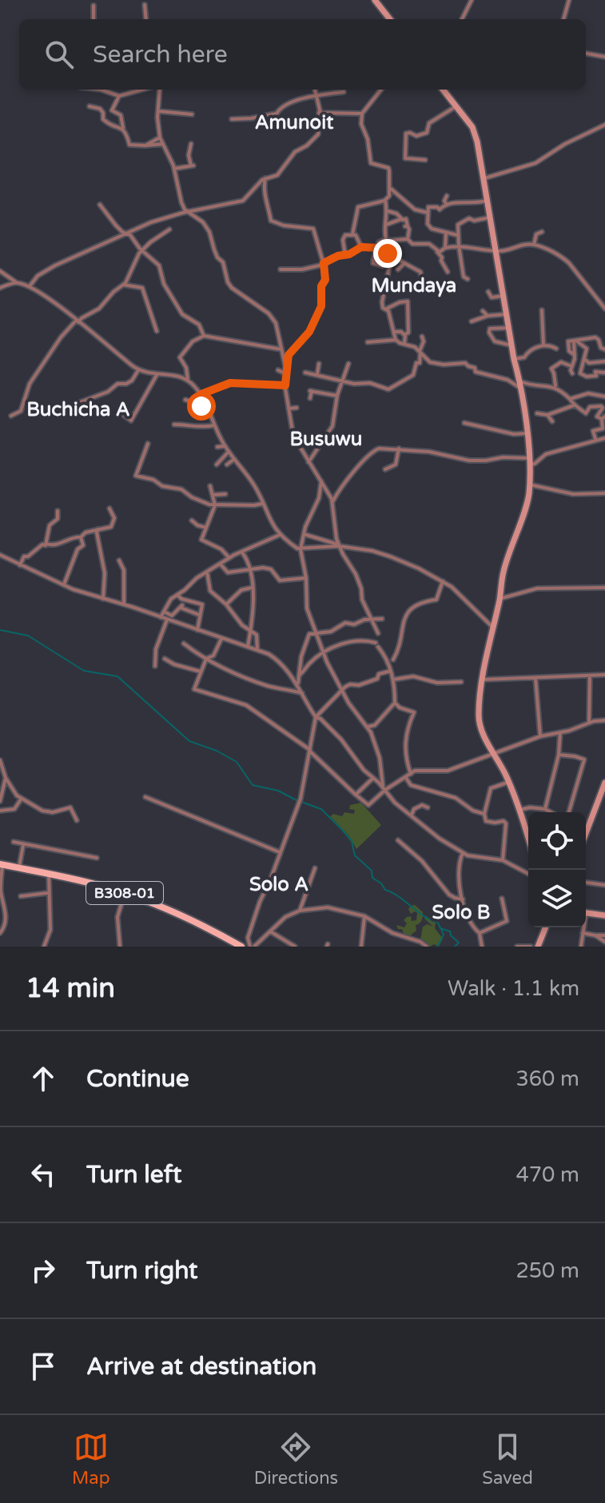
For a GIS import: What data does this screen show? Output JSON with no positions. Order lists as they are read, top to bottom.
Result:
{
  "streets": {
    "main road": ["B308-01"]
  },
  "districts": [
    "Amunoit",
    "Mundaya",
    "Buchicha A",
    "Busuwu",
    "Solo A",
    "Solo B"
  ],
  "page": {
    "search": "Search here",
    "heading": ["14 min", "Walk · 1.1 km"],
    "list": [
      ["Continue", "360 m"],
      ["Turn left", "470 m"],
      ["Turn right", "250 m"],
      "Arrive at destination"
    ],
    "nav": ["Map", "Directions", "Saved"]
  }
}
